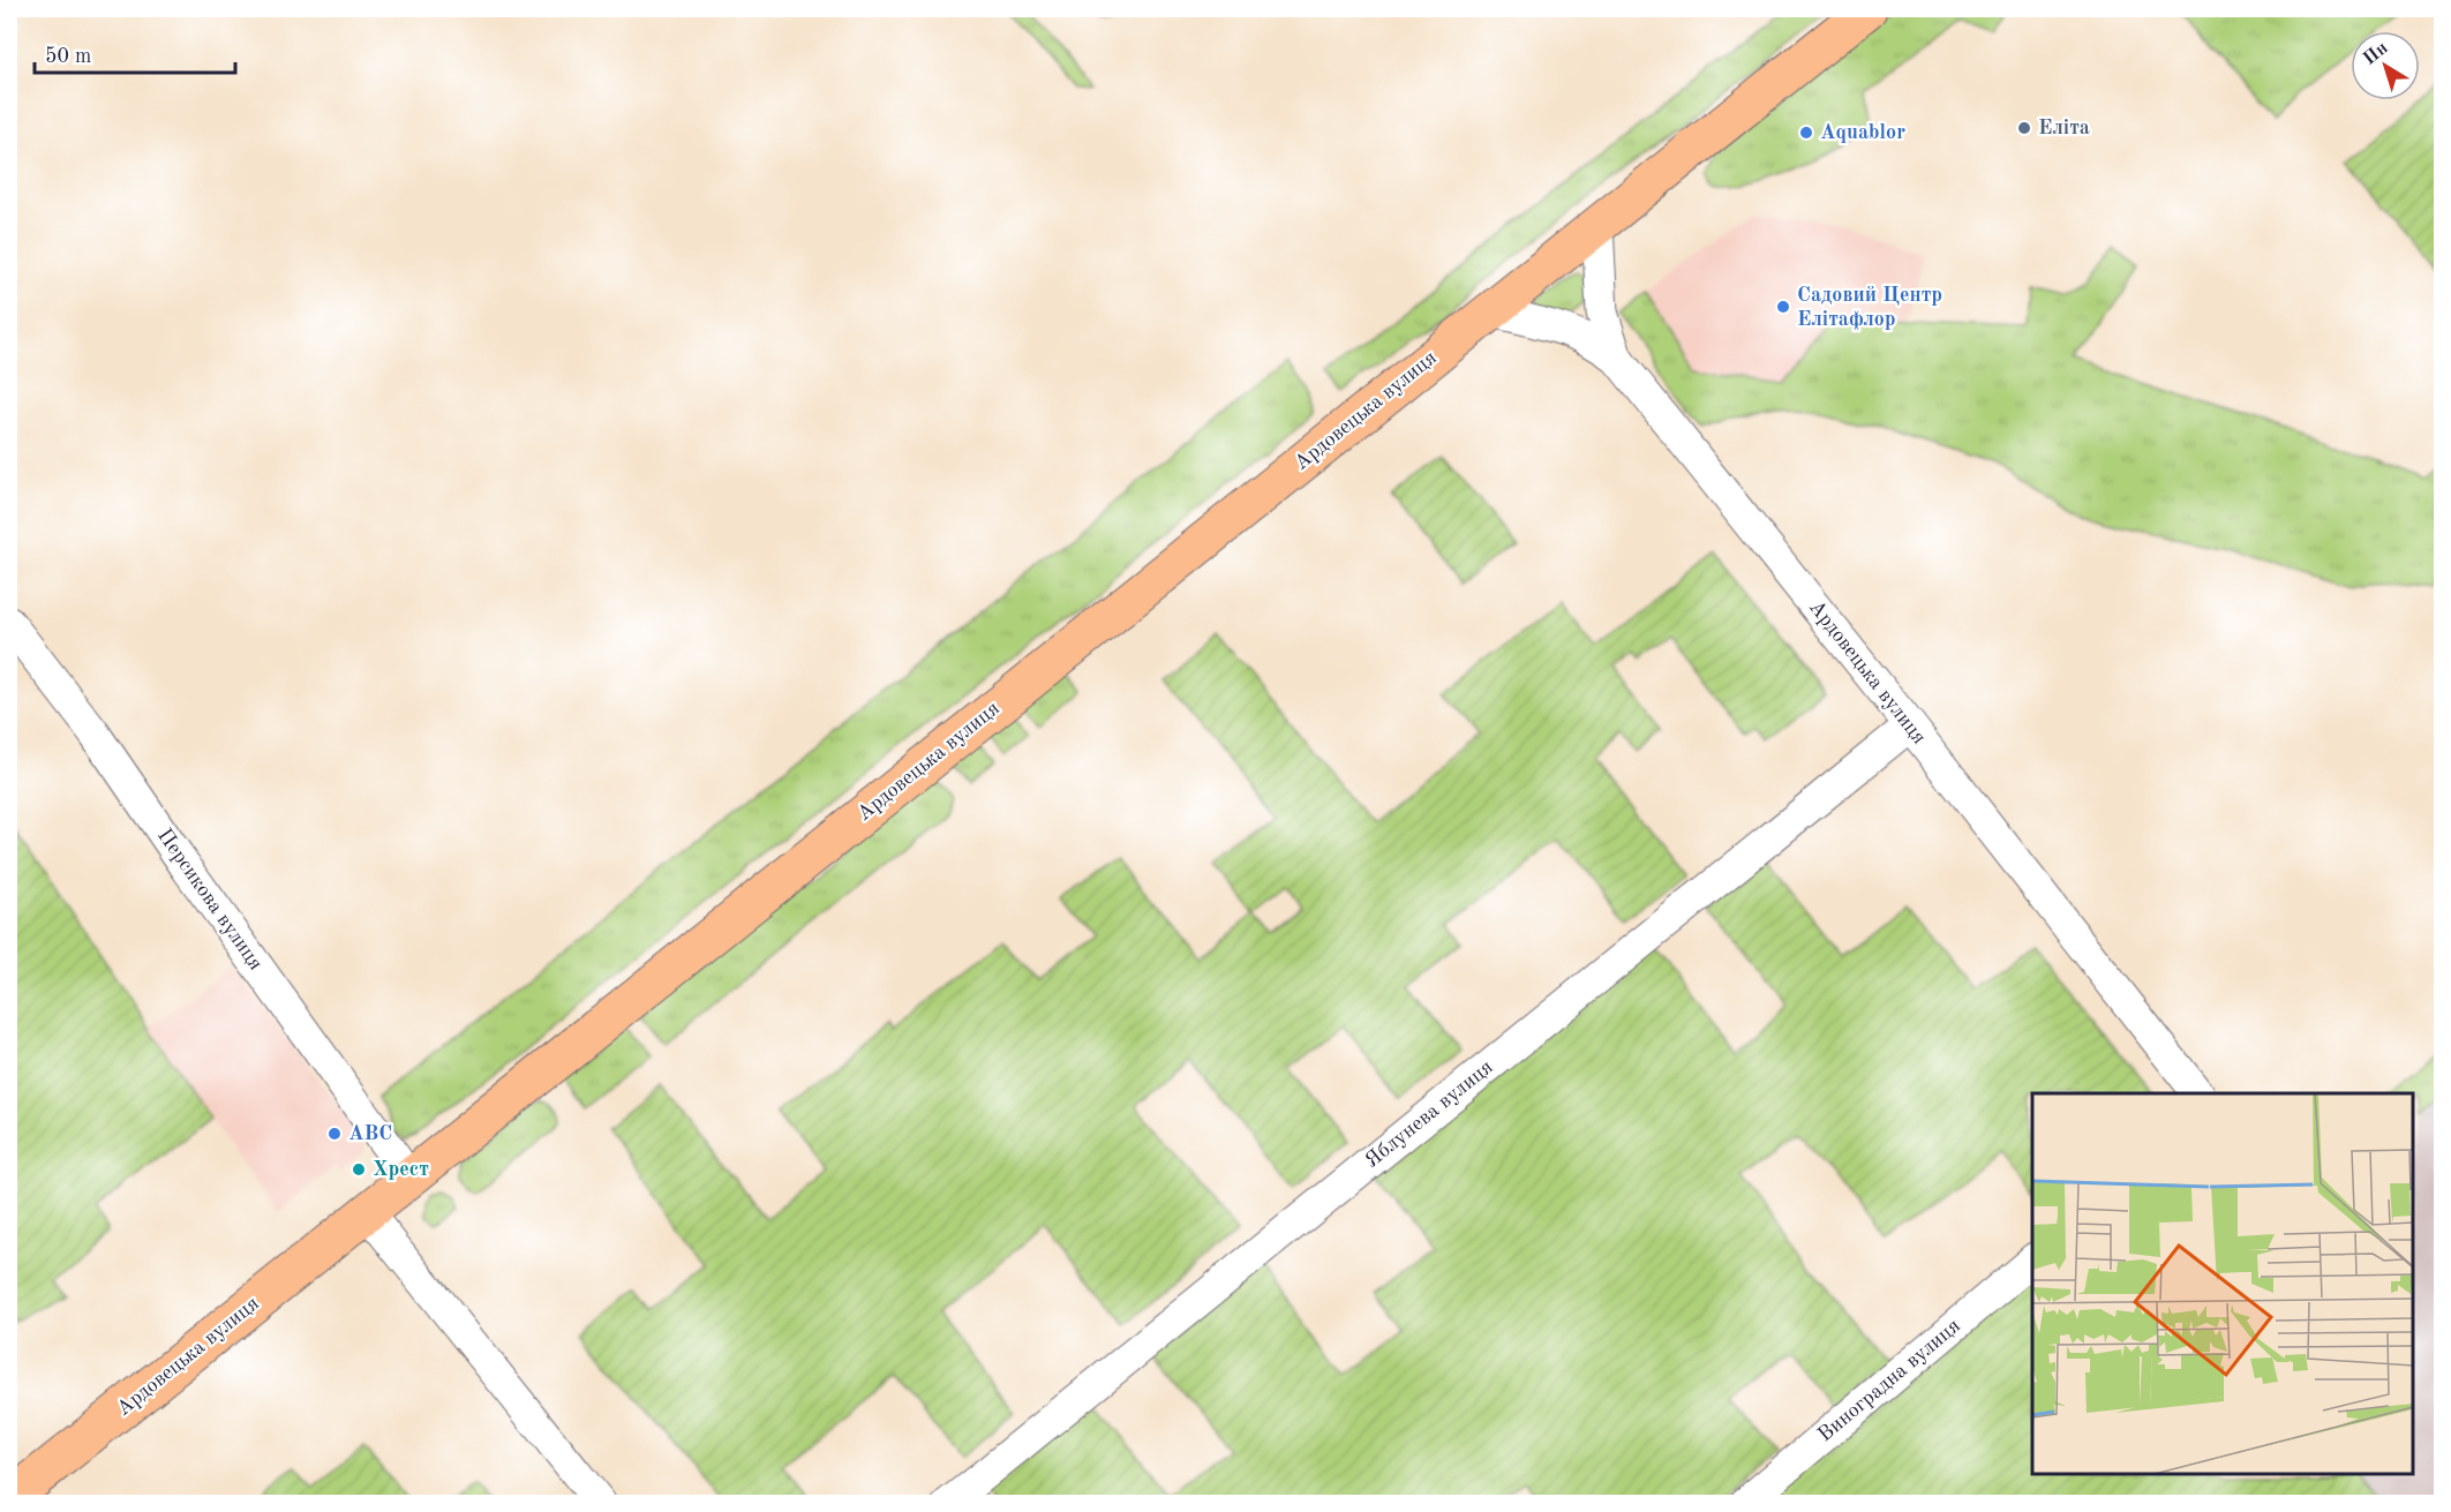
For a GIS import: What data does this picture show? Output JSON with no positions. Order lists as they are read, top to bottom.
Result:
{
  "streets": {
    "highway": ["Ардовецька вулиця"],
    "street": ["Персикова вулиця", "Яблунева вулиця", "Виноградна вулиця"]
  },
  "crossings": [
    ["Ардовецька вулиця", "Персикова вулиця"],
    ["Ардовецька вулиця", "Яблунева вулиця"]
  ],
  "places": [
    "Еліта",
    "Aquablor",
    "Садовий Центр Елітафлор",
    "ABC",
    "Хрест"
  ],
  "scale_bar": "50 m",
  "north": "top left"
}
